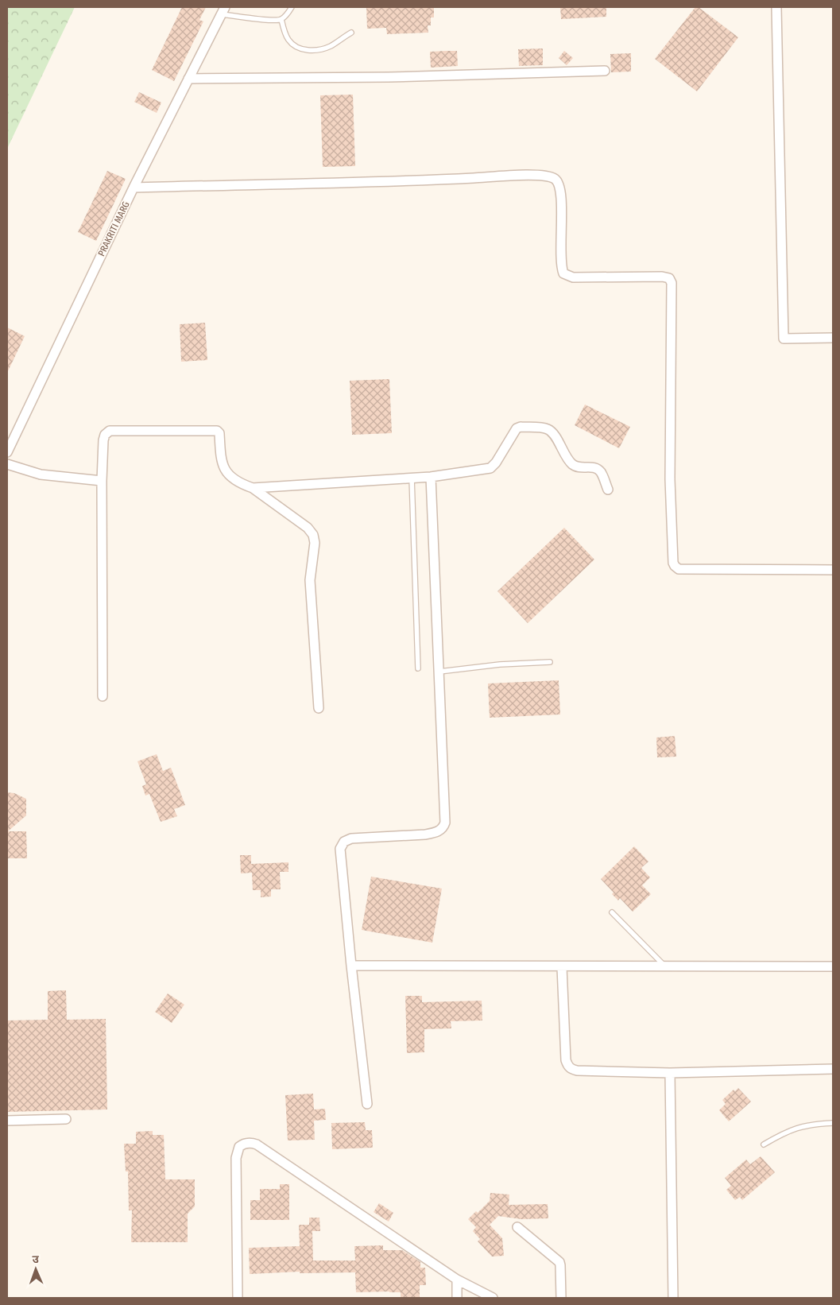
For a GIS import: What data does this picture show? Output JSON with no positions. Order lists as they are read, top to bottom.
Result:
{
  "streets": {
    "street": ["PRAKRITI MARG"]
  },
  "north": "top"
}
